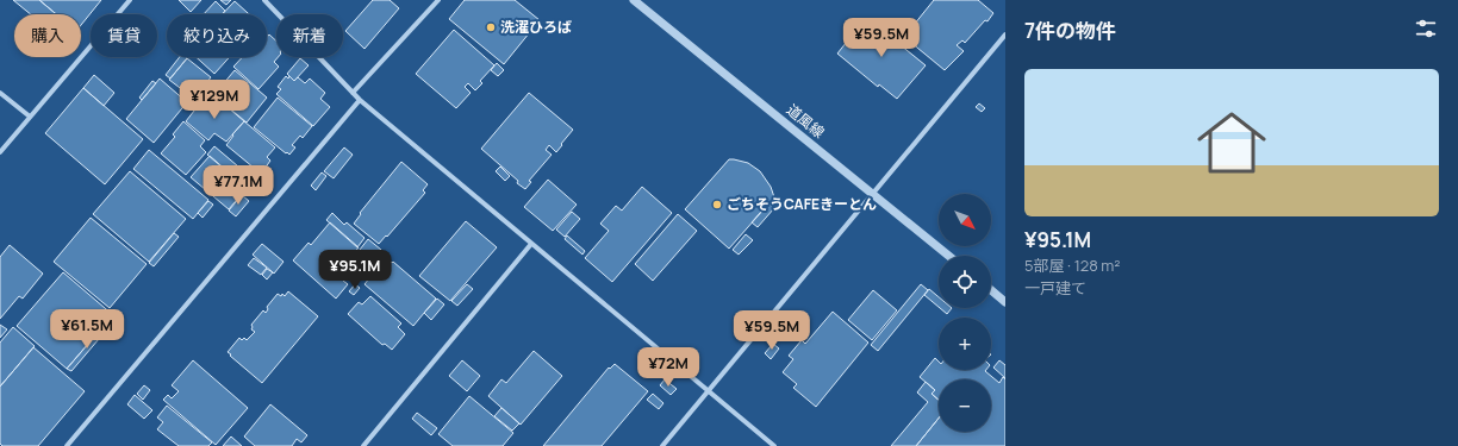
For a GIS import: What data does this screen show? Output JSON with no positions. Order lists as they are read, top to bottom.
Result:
{
  "streets": {
    "street": ["道風線"]
  },
  "places": ["洗濯ひろば", "ごちそうCAFEきーとん"],
  "north": "bottom right",
  "page": {
    "heading": "7件の物件",
    "chip": [
      "購入",
      "賃貸",
      "絞り込み",
      "新着"
    ],
    "price": [
      "¥59.5M",
      "¥129M",
      "¥77.1M",
      "¥95.1M",
      "¥61.5M",
      "¥59.5M",
      "¥72M"
    ],
    "list": [
      {
        "name": "¥95.1M",
        "note": "5部屋 · 128 m² · 一戸建て"
      }
    ],
    "map_buttons": ["+", "−"]
  }
}
